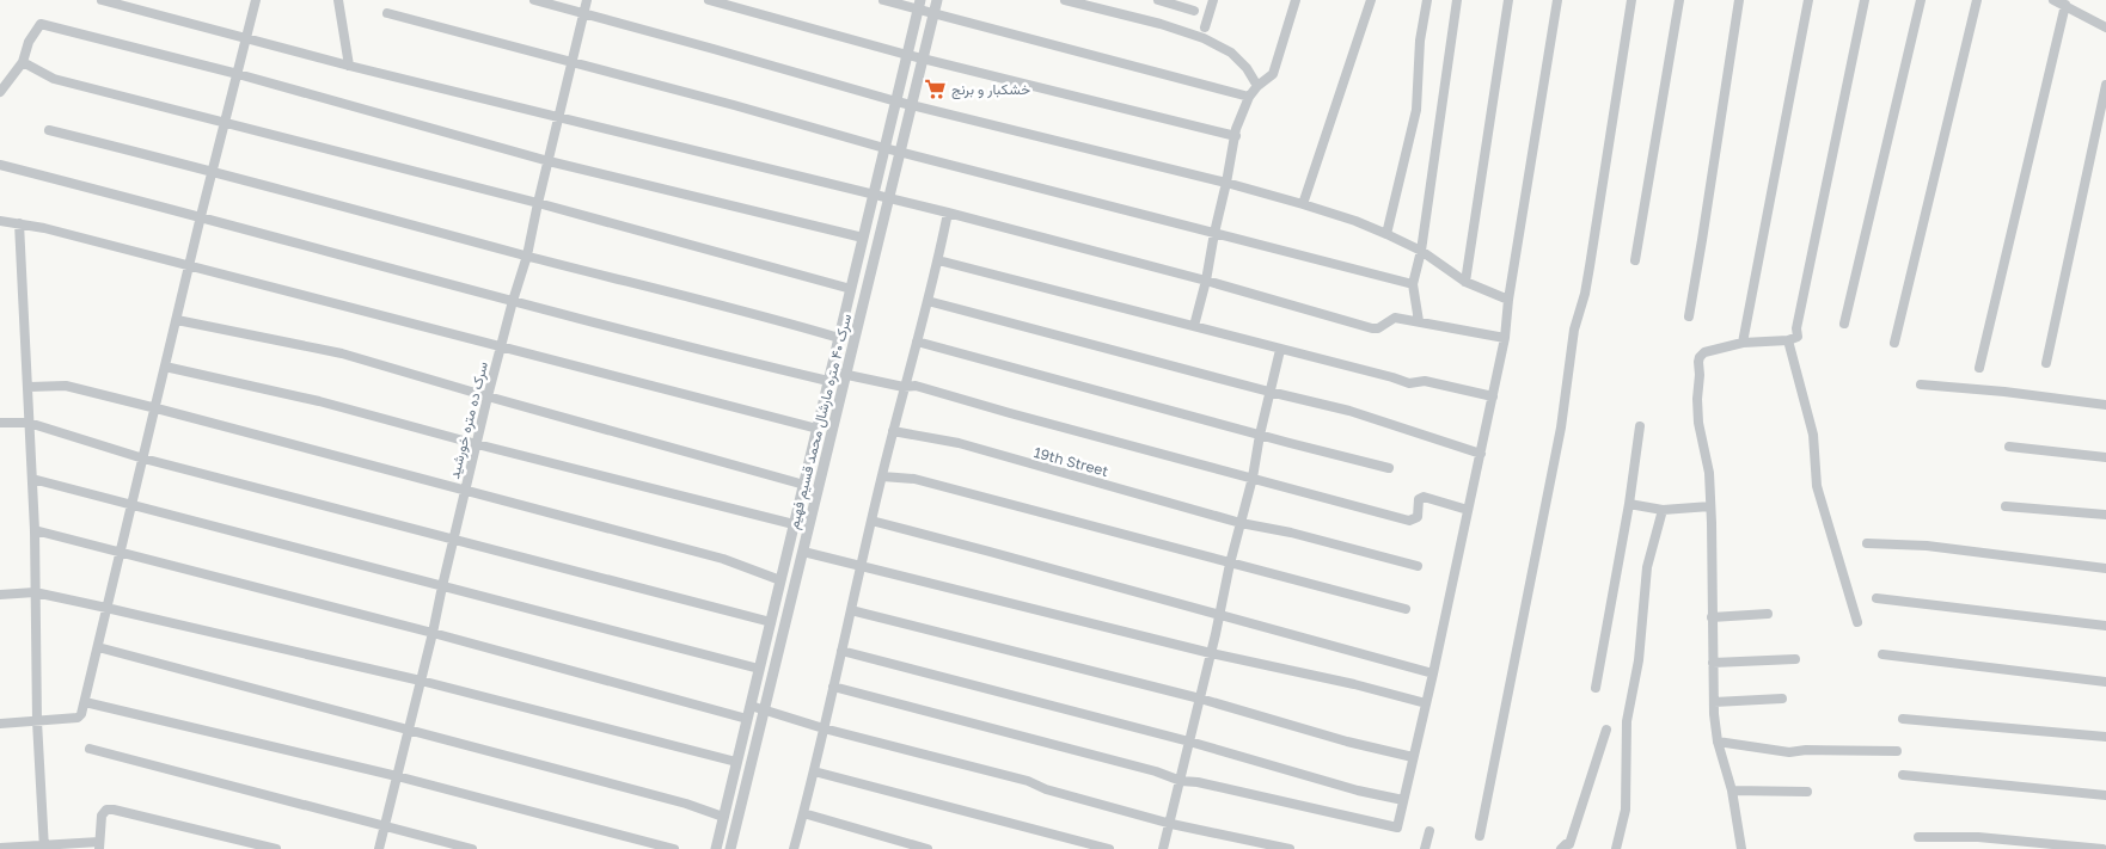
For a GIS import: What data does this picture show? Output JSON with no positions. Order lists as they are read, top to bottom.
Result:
{
  "streets": {
    "street": ["سرک ده متره خورشید", "سرک ۴۰ متره مارشال محمد قسیم فهیم", "19th Street"]
  },
  "places": {
    "supermarket": ["خشکبار و برنج"]
  }
}
